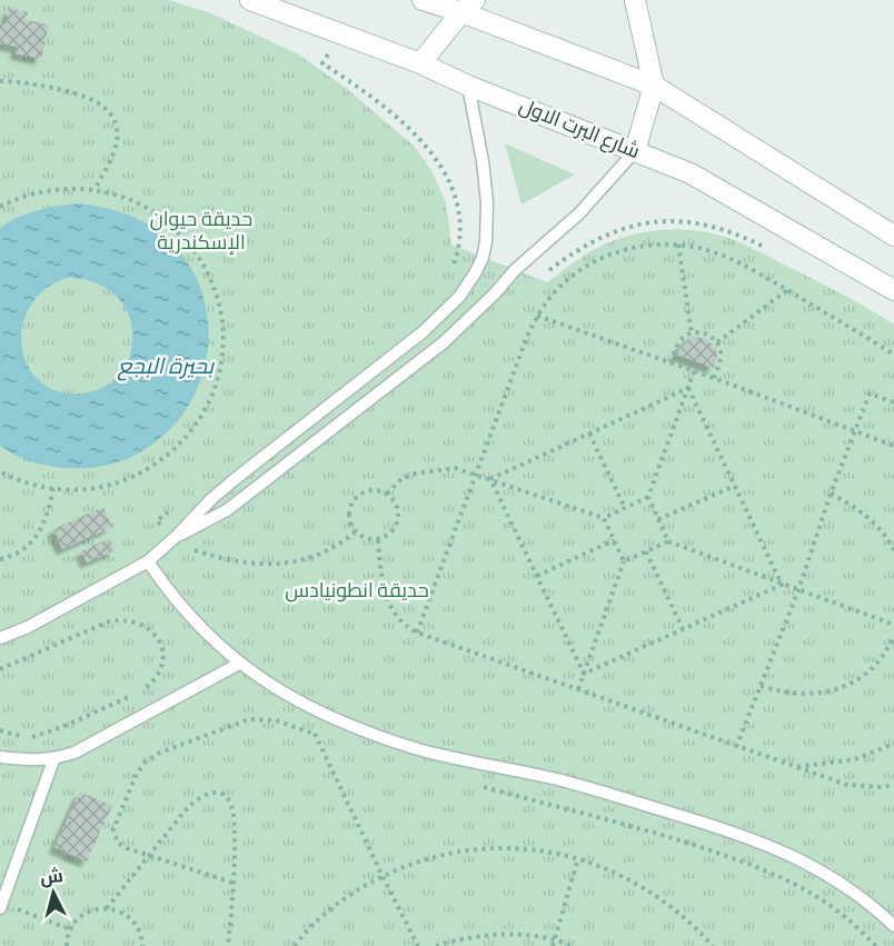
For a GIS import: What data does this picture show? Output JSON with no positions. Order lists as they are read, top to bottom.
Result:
{
  "streets": {
    "main road": ["شارع البرت الاول"]
  },
  "water": ["بحيرة البجع"],
  "parks": ["حديقة حيوان الإسكندرية", "حديقة انطونيادس"],
  "north": "top"
}
